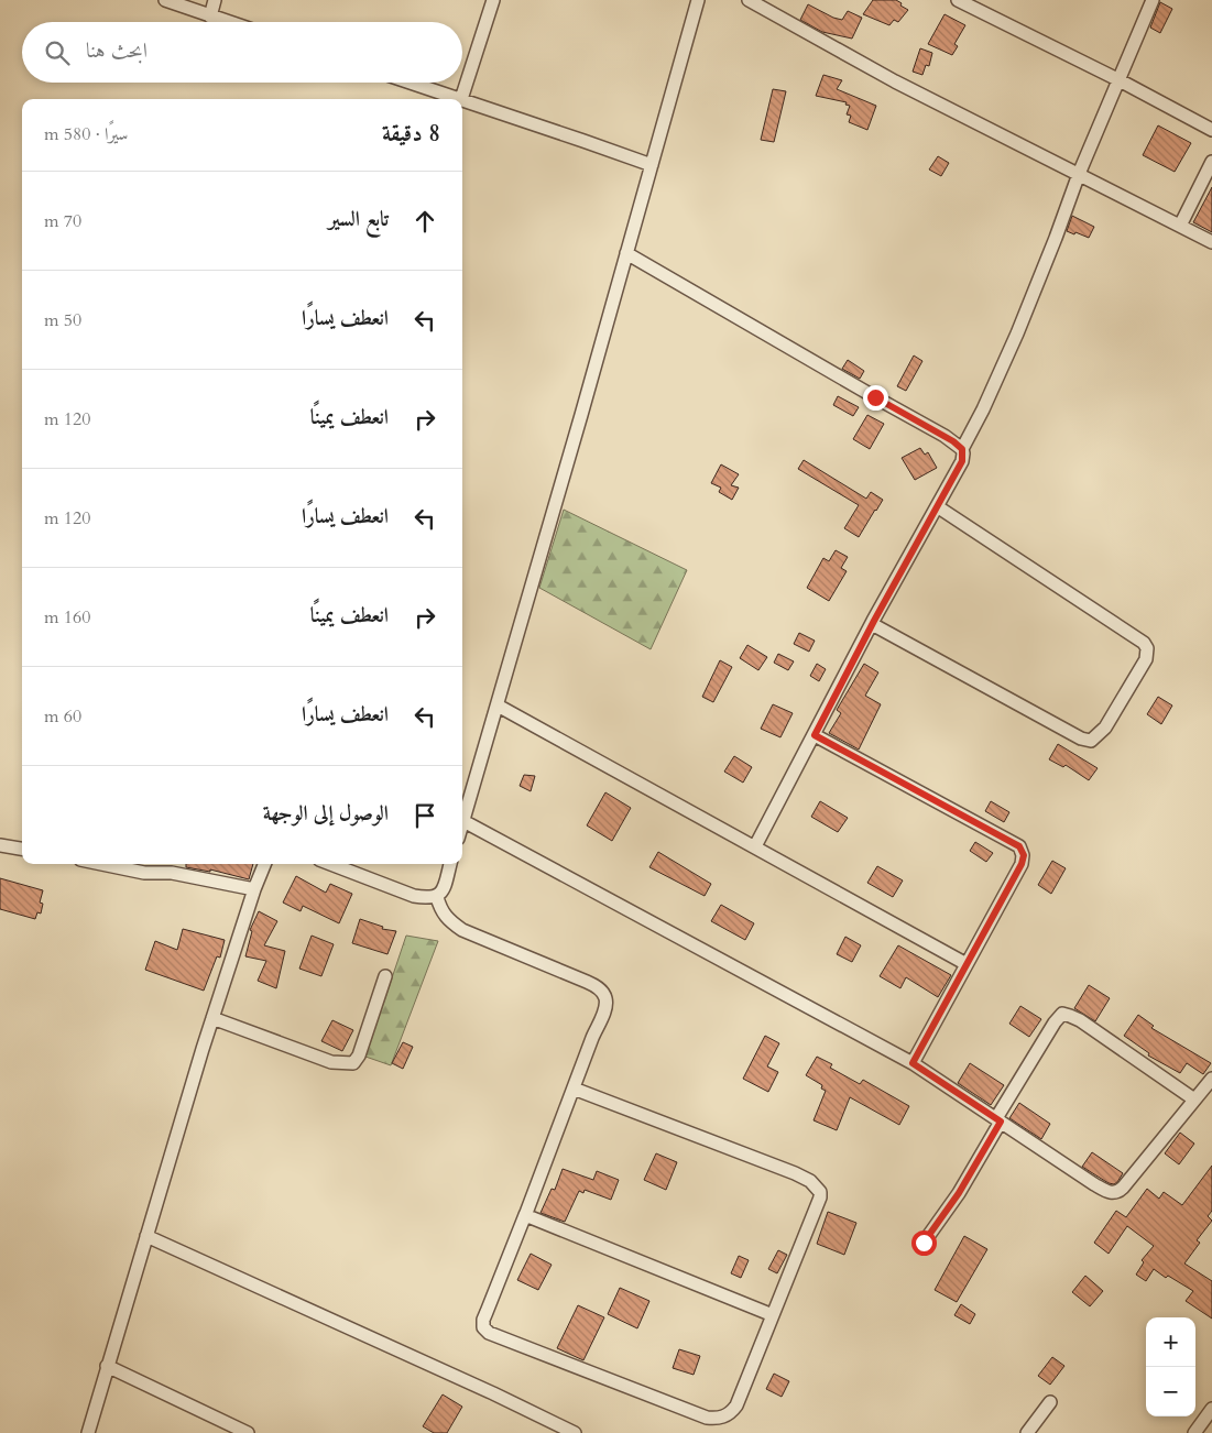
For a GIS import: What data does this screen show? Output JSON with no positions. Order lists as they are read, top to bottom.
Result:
{
  "page": {
    "search": "ابحث هنا",
    "heading": ["8 دقيقة", "سيرًا · 580 m"],
    "list": [
      ["تابع السير", "70 m"],
      ["انعطف يسارًا", "50 m"],
      ["انعطف يمينًا", "120 m"],
      ["انعطف يسارًا", "120 m"],
      ["انعطف يمينًا", "160 m"],
      ["انعطف يسارًا", "60 m"],
      "الوصول إلى الوجهة"
    ],
    "map_buttons": ["+", "−"]
  }
}
